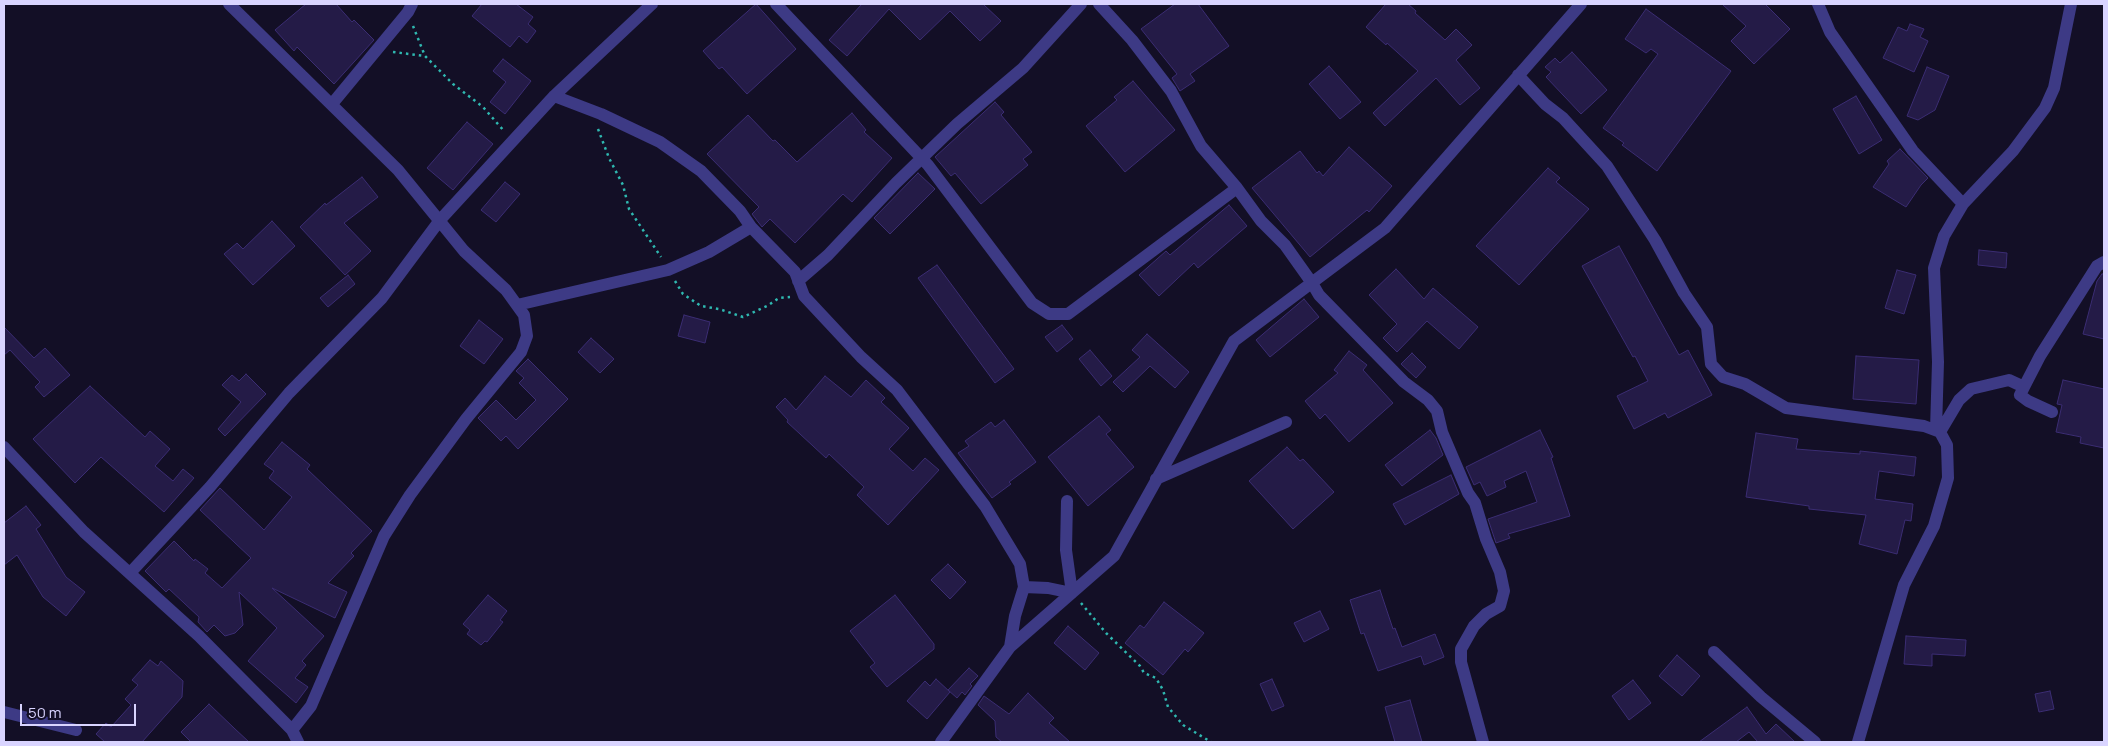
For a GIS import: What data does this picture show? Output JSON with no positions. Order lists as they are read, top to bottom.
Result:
{
  "scale_bar": "50 m"
}
